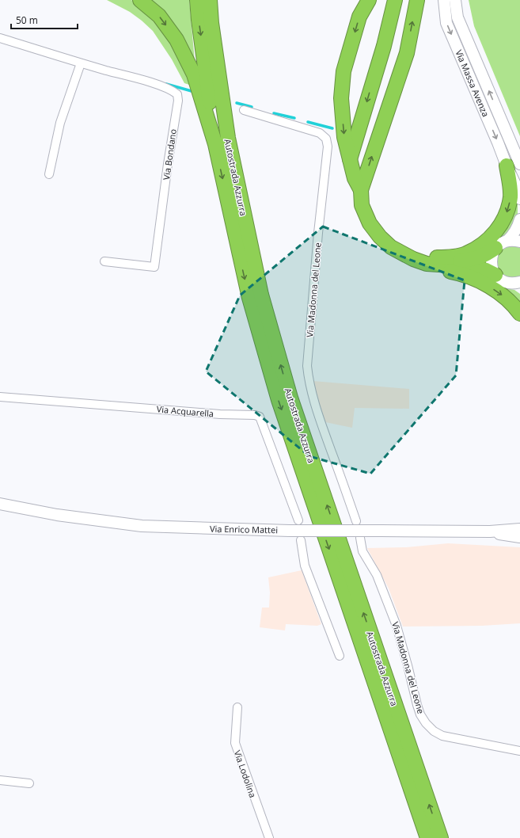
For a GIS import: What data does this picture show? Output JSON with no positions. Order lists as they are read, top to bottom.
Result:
{
  "streets": {
    "highway": ["Autostrada Azzurra"],
    "main road": ["Via Massa Avenza", "Via Enrico Mattei"],
    "street": [
      "Via Bondano",
      "Via Madonna del Leone",
      "Via Acquarella",
      "Via Lodolina"
    ]
  },
  "scale_bar": "50 m"
}
